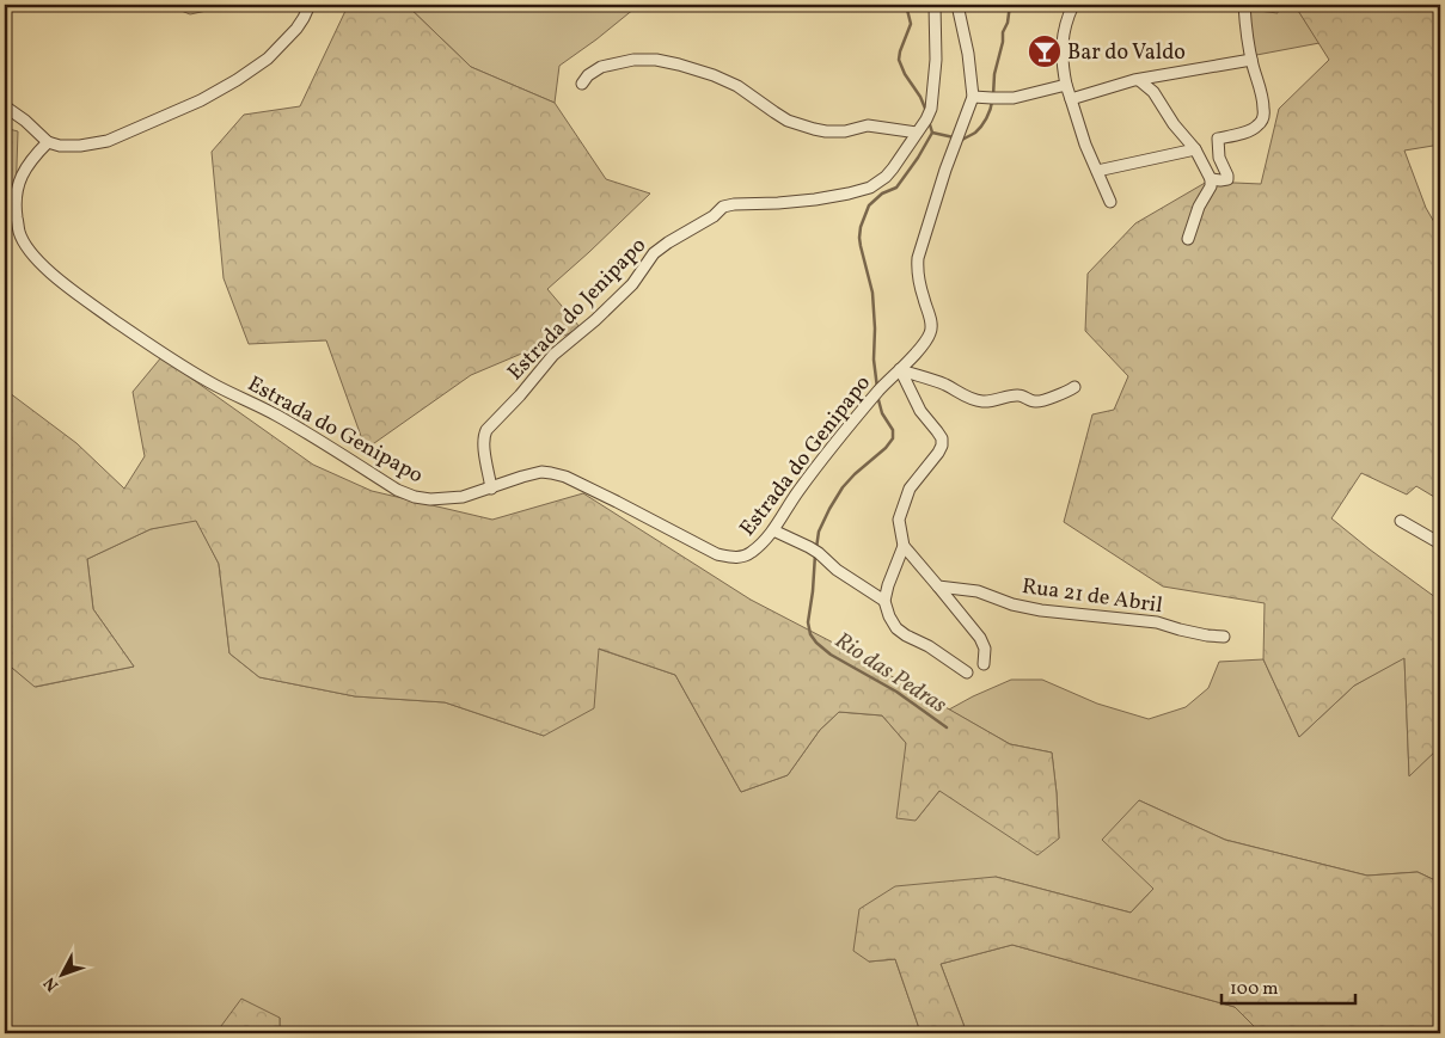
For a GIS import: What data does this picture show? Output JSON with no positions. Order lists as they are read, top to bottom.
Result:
{
  "streets": {
    "street": ["Estrada do Jenipapo", "Estrada do Genipapo", "Rua 21 de Abril"]
  },
  "crossings": [
    ["Estrada do Jenipapo", "Estrada do Genipapo"]
  ],
  "water": ["Rio das Pedras"],
  "places": {
    "bar": ["Bar do Valdo"]
  },
  "scale_bar": "100 m",
  "north": "bottom left"
}
